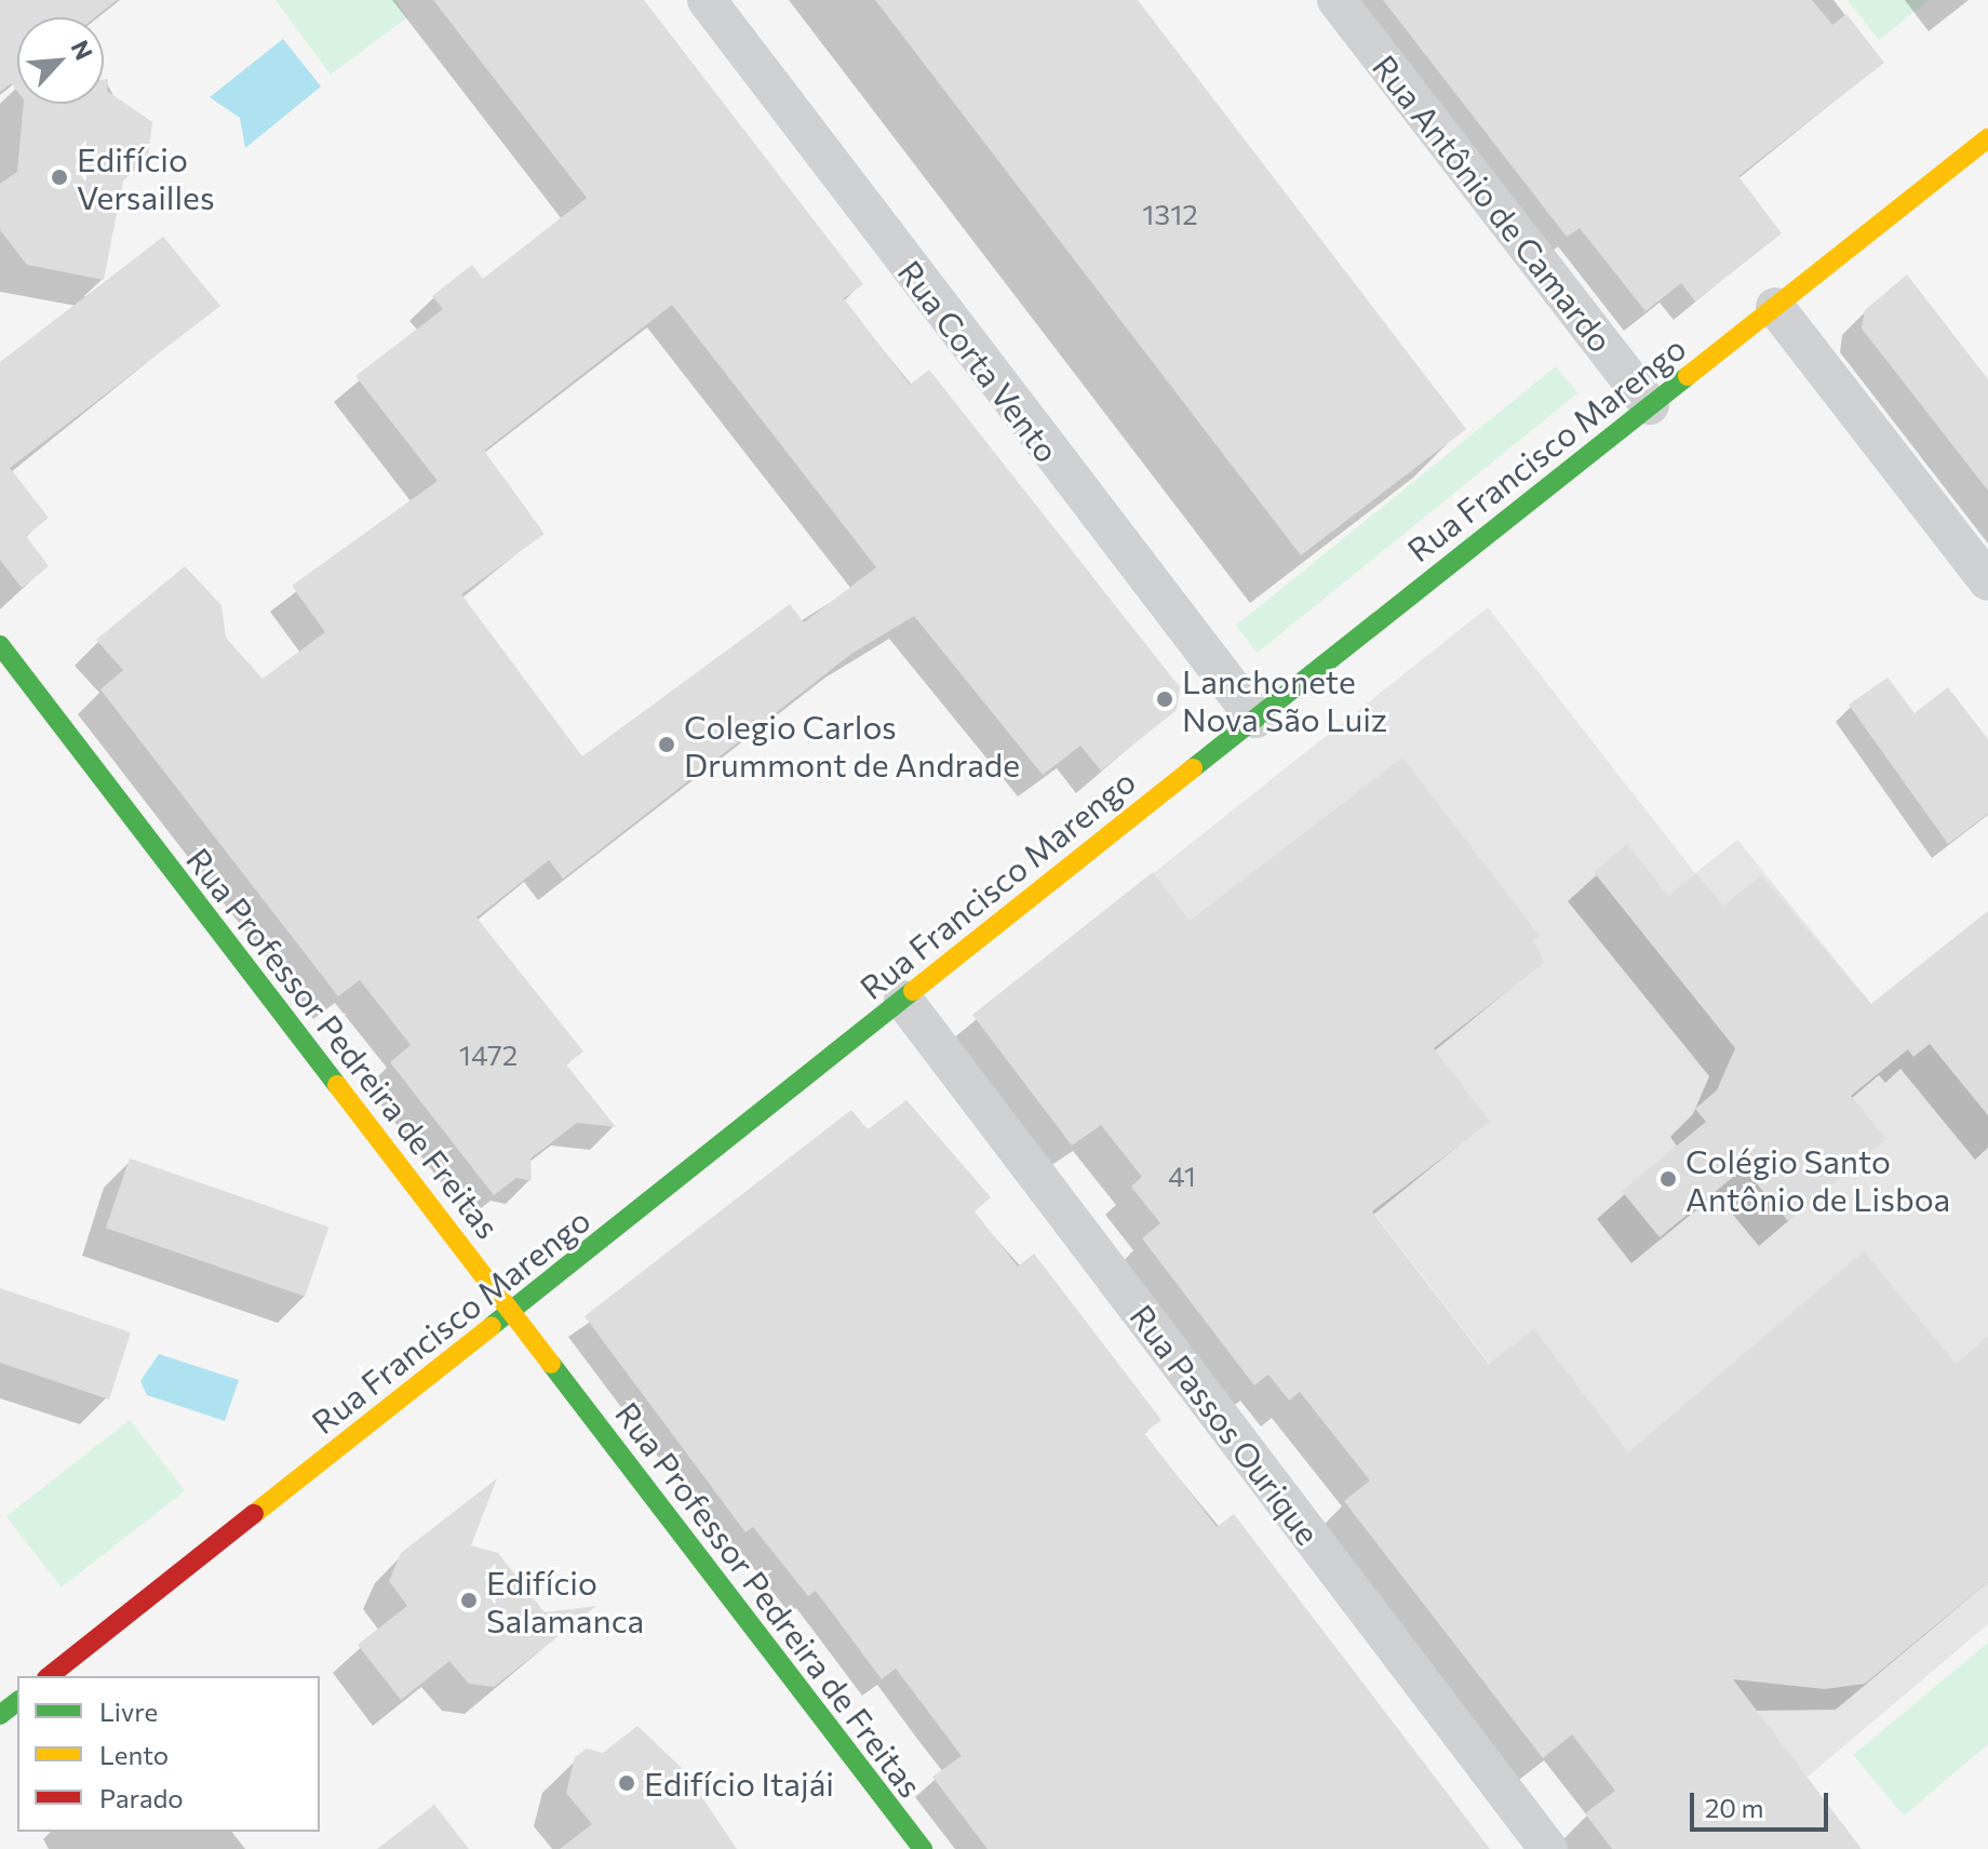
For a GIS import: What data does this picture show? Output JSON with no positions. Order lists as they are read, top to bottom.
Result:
{
  "streets": {
    "street": [
      "Rua Antônio de Camardo",
      "Rua Corta Vento",
      "Rua Francisco Marengo",
      "Rua Professor Pedreira de Freitas",
      "Rua Passos Ourique"
    ]
  },
  "crossings": [
    ["Rua Antônio de Camardo", "Rua Francisco Marengo"],
    ["Rua Corta Vento", "Rua Francisco Marengo"],
    ["Rua Francisco Marengo", "Rua Professor Pedreira de Freitas"],
    ["Rua Francisco Marengo", "Rua Passos Ourique"]
  ],
  "places": [
    "Edifício Versailles",
    "Lanchonete Nova São Luiz",
    "Colegio Carlos Drummont de Andrade",
    "Colégio Santo Antônio de Lisboa",
    "Edifício Salamanca",
    "Edifício Itajái"
  ],
  "house_numbers": ["1312", "1472", "41"],
  "legend": ["Livre", "Lento", "Parado"],
  "scale_bar": "20 m",
  "north": "top right"
}
